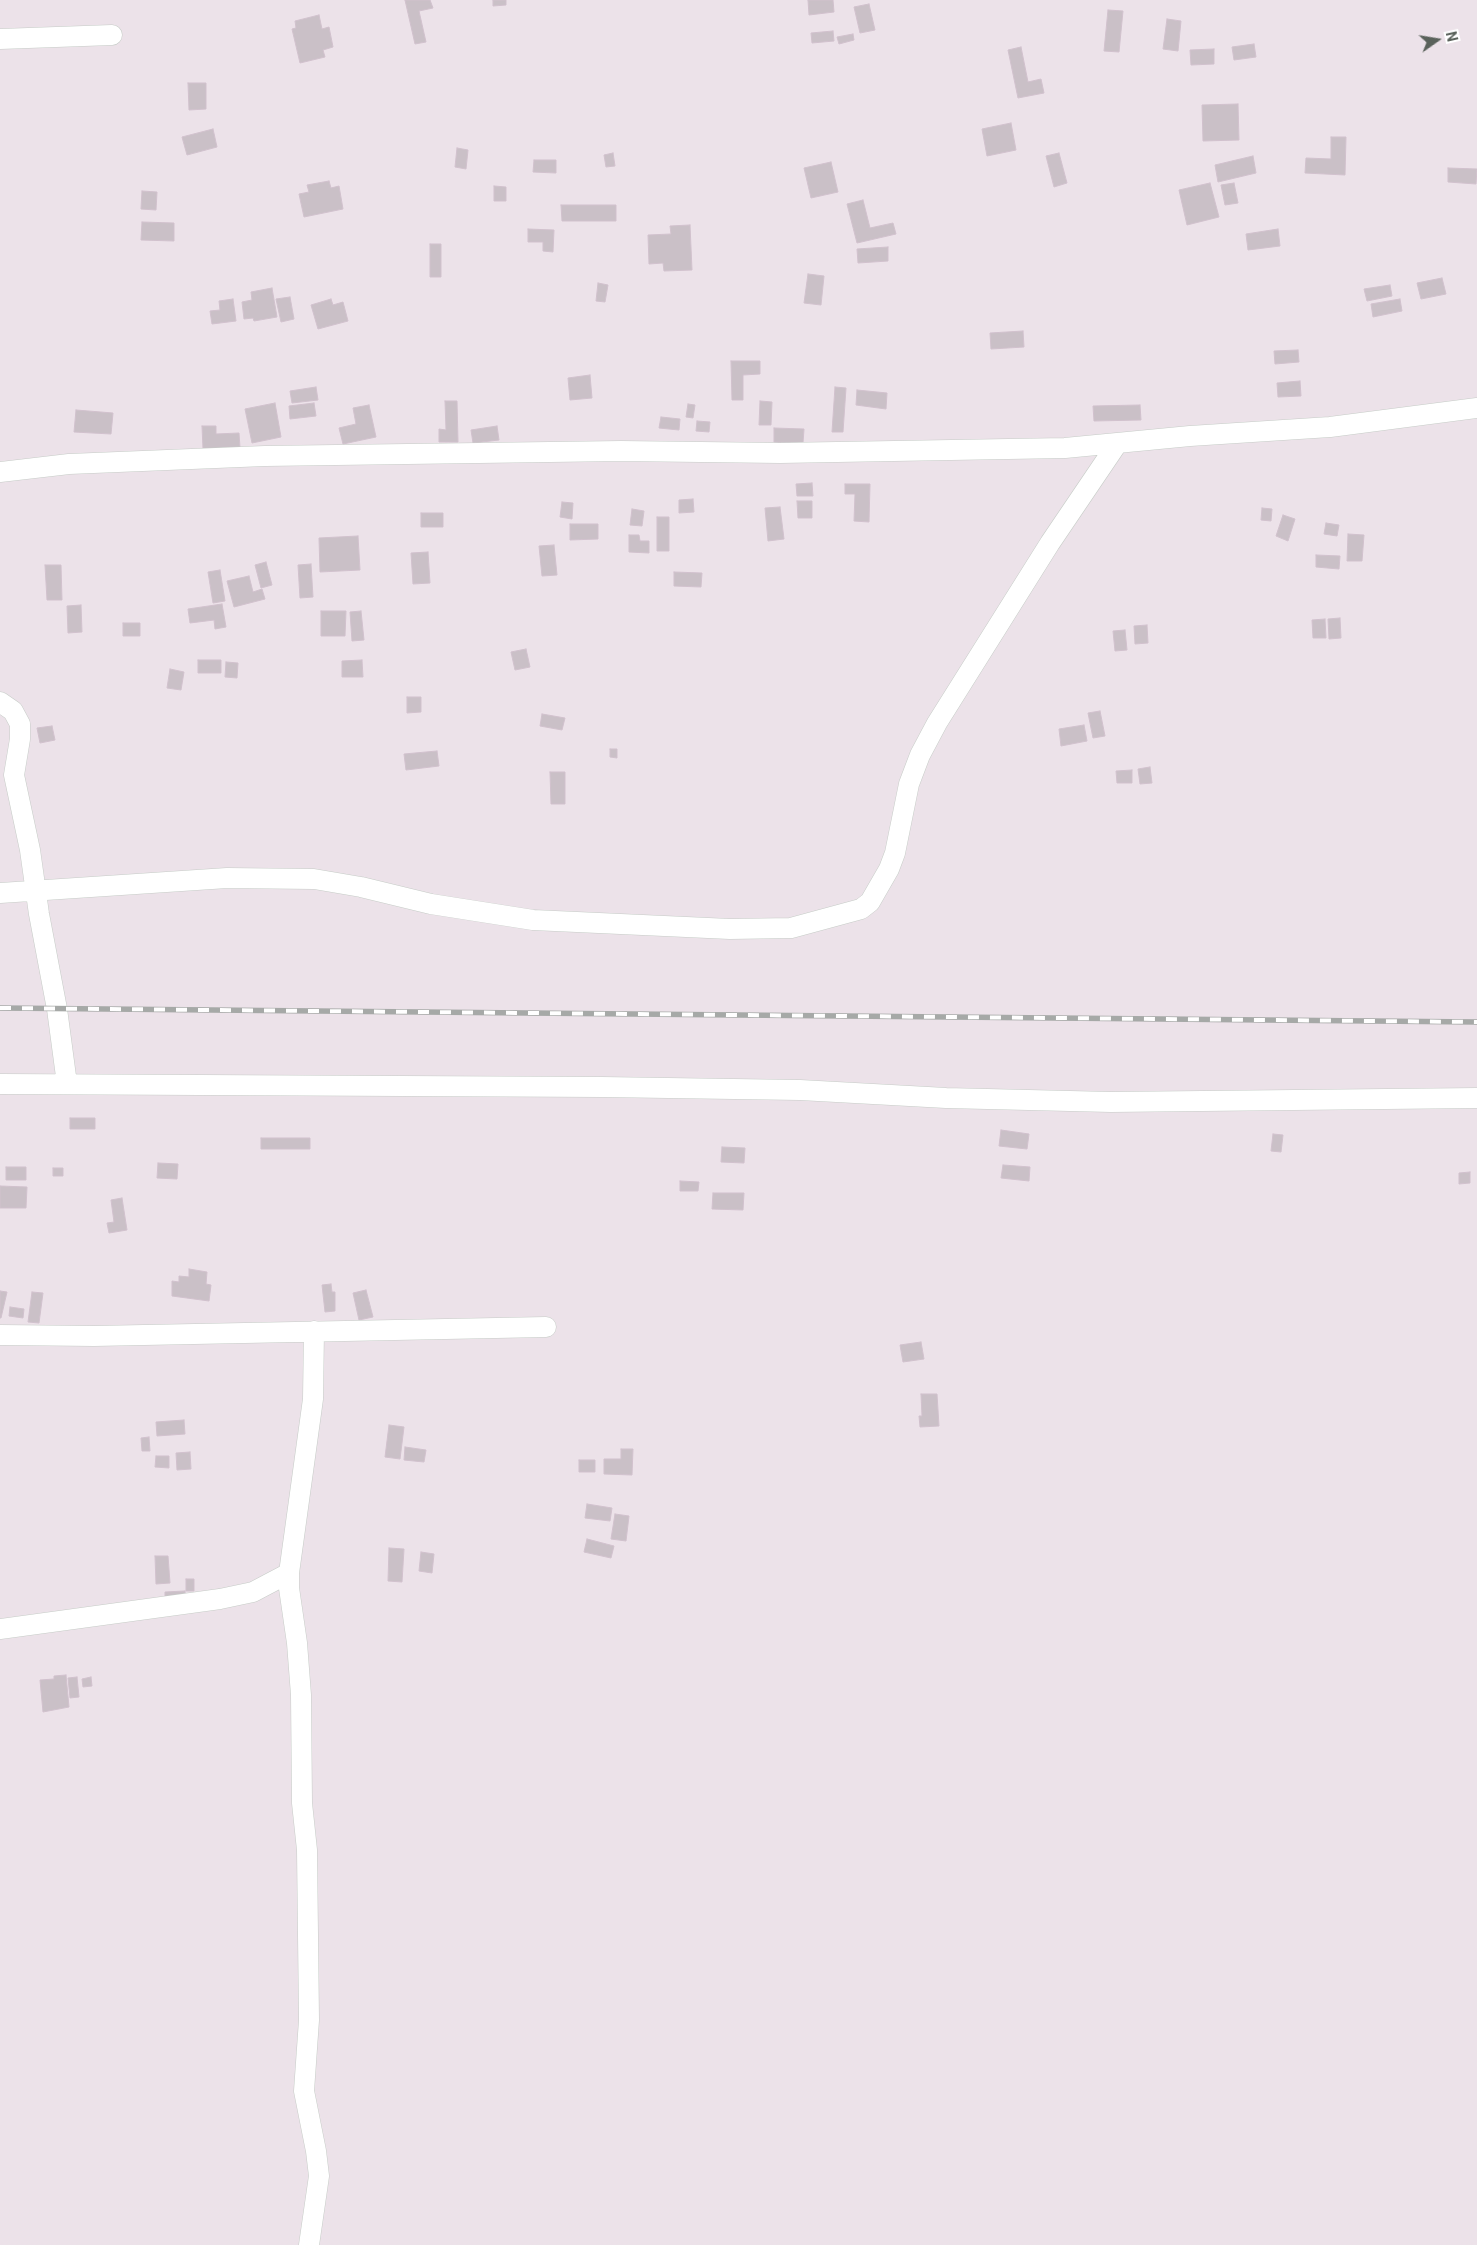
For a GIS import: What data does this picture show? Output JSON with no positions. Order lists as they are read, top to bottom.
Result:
{
  "north": "right"
}
